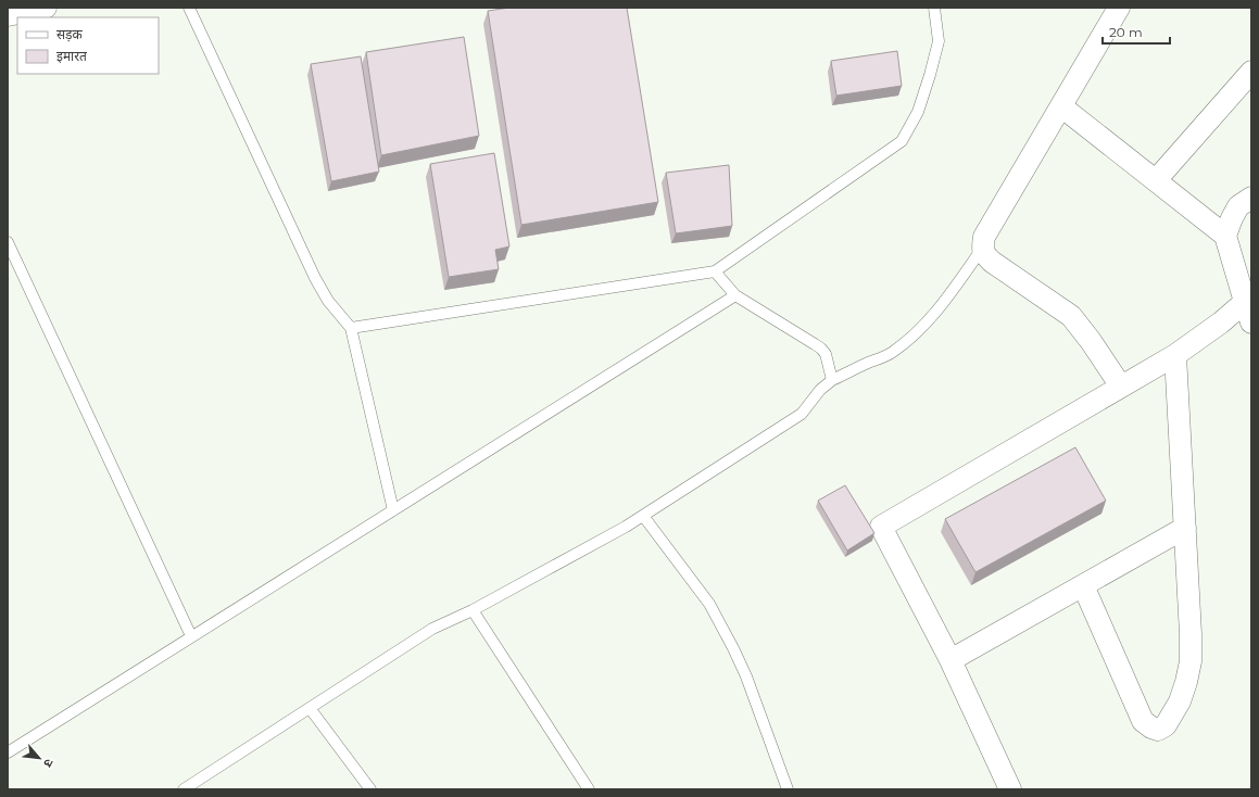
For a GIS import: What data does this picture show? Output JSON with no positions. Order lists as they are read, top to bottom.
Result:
{
  "legend": ["सड़क", "इमारत"],
  "scale_bar": "20 m",
  "north": "bottom right"
}
